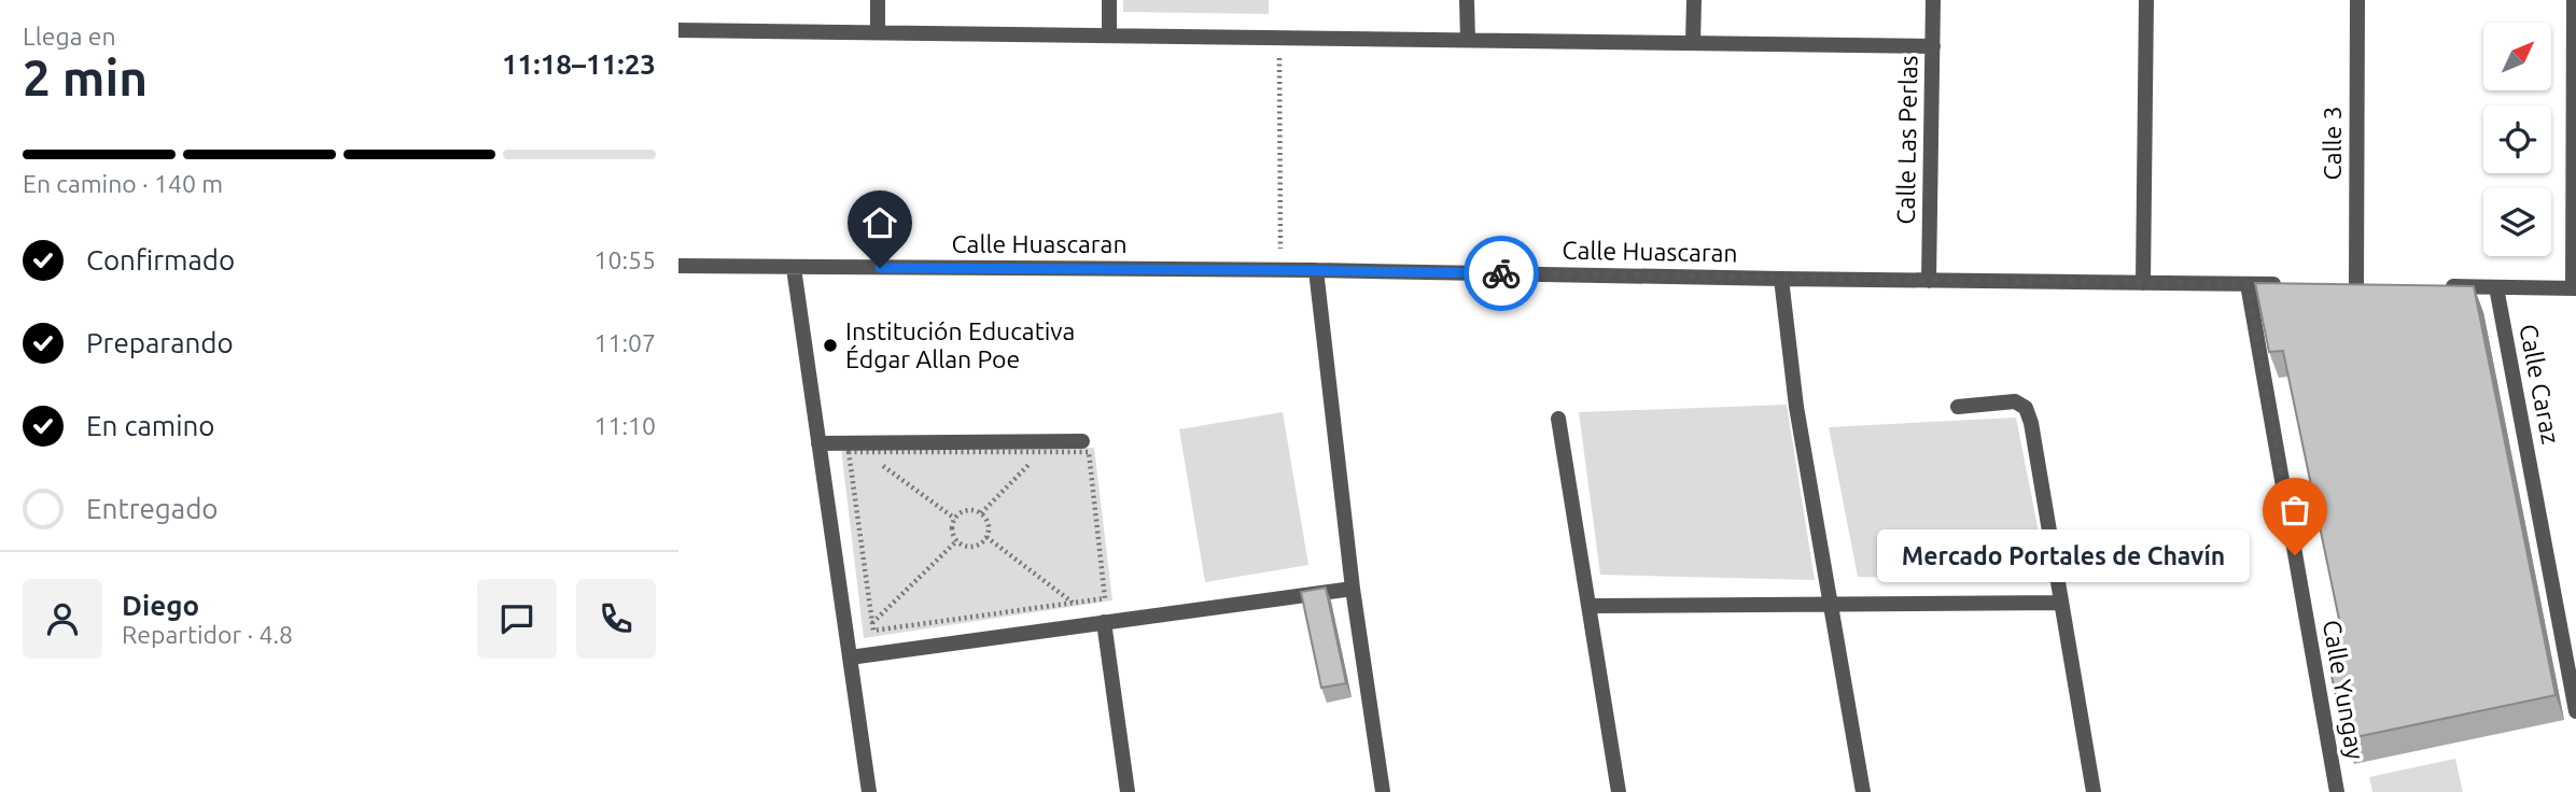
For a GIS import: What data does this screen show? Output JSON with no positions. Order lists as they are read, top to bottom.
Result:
{
  "streets": {
    "street": [
      "Calle Las Perlas",
      "Calle 3",
      "Calle Huascaran",
      "Calle Caraz",
      "Calle Yungay"
    ]
  },
  "crossings": [
    ["Calle Las Perlas", "Calle Huascaran"],
    ["Calle Huascaran", "Calle Yungay"]
  ],
  "places": ["Institución Educativa Édgar Allan Poe", "Mercado Portales de Chavín"],
  "north": "top right",
  "page": {
    "heading": ["2 min", "Llega en", "11:18–11:23"],
    "panel": ["Diego", "Repartidor · 4.8"],
    "bar": "En camino · 140 m",
    "list": [
      ["Confirmado", "10:55"],
      ["Preparando", "11:07"],
      ["En camino", "11:10"],
      "Entregado"
    ],
    "bubble": "Mercado Portales de Chavín"
  }
}
